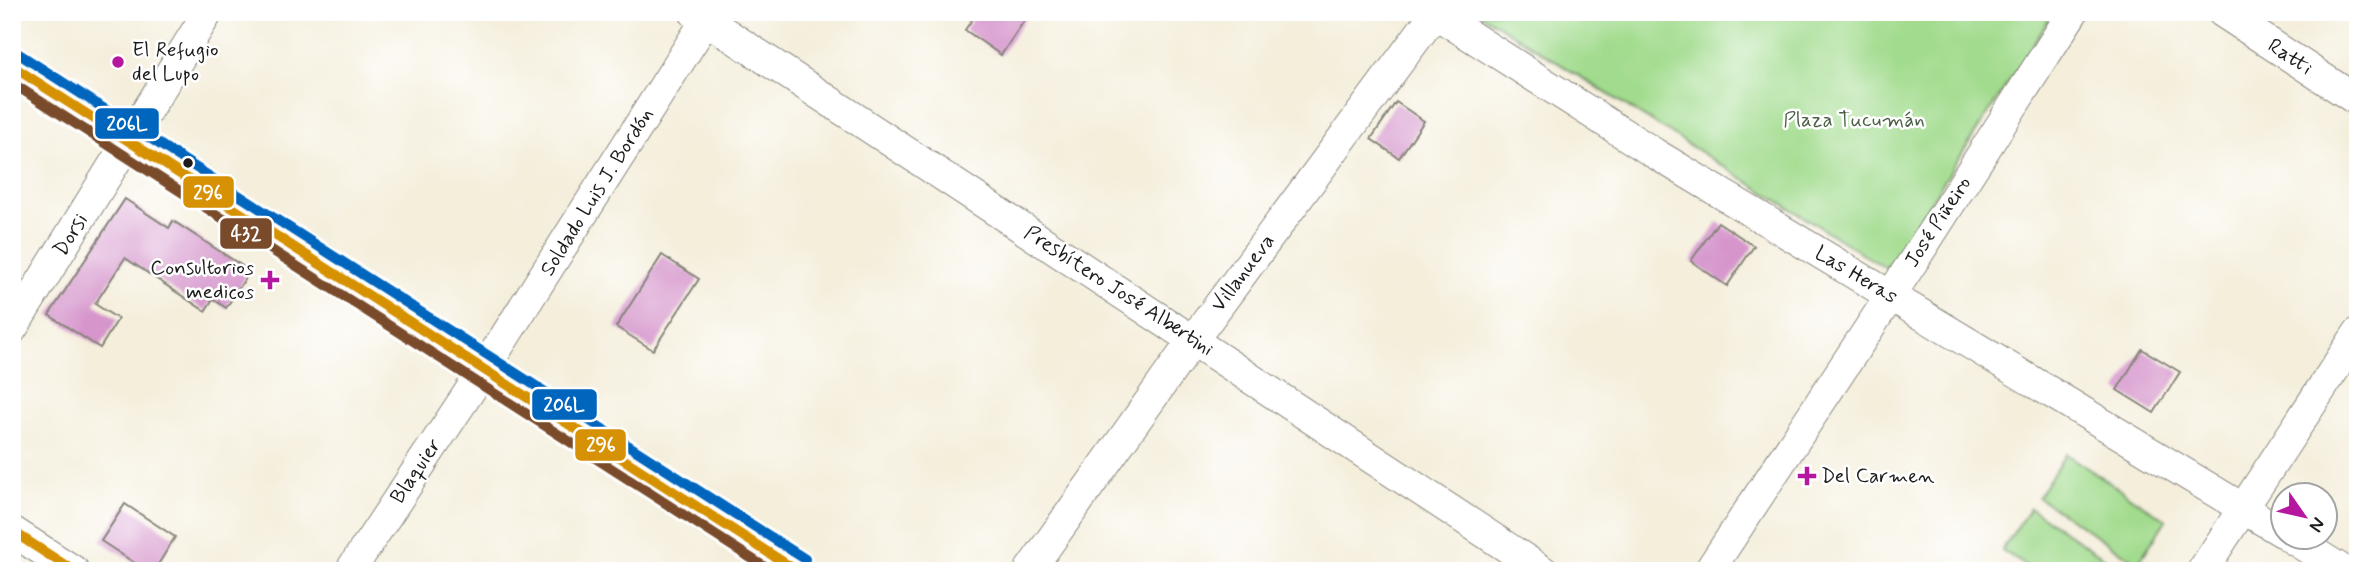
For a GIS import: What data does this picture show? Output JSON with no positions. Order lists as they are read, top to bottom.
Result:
{
  "streets": {
    "street": [
      "Ratti",
      "Soldado Luis J. Bordón",
      "José Piñeiro",
      "Dorsi",
      "Villanueva",
      "Las Heras",
      "Presbítero José Albertini",
      "Blaquier"
    ]
  },
  "crossings": [
    ["Soldado Luis J. Bordón", "Presbítero José Albertini"],
    ["Soldado Luis J. Bordón", "Blaquier"],
    ["José Piñeiro", "Las Heras"],
    ["Villanueva", "Las Heras"],
    ["Villanueva", "Presbítero José Albertini"]
  ],
  "parks": ["Plaza Tucumán"],
  "places": {
    "other": ["El Refugio del Lupo"],
    "health": ["Consultorios medicos", "Del Carmen"]
  },
  "lines": ["transit line 206L", "transit line 296", "transit line 432"],
  "north": "bottom right"
}
